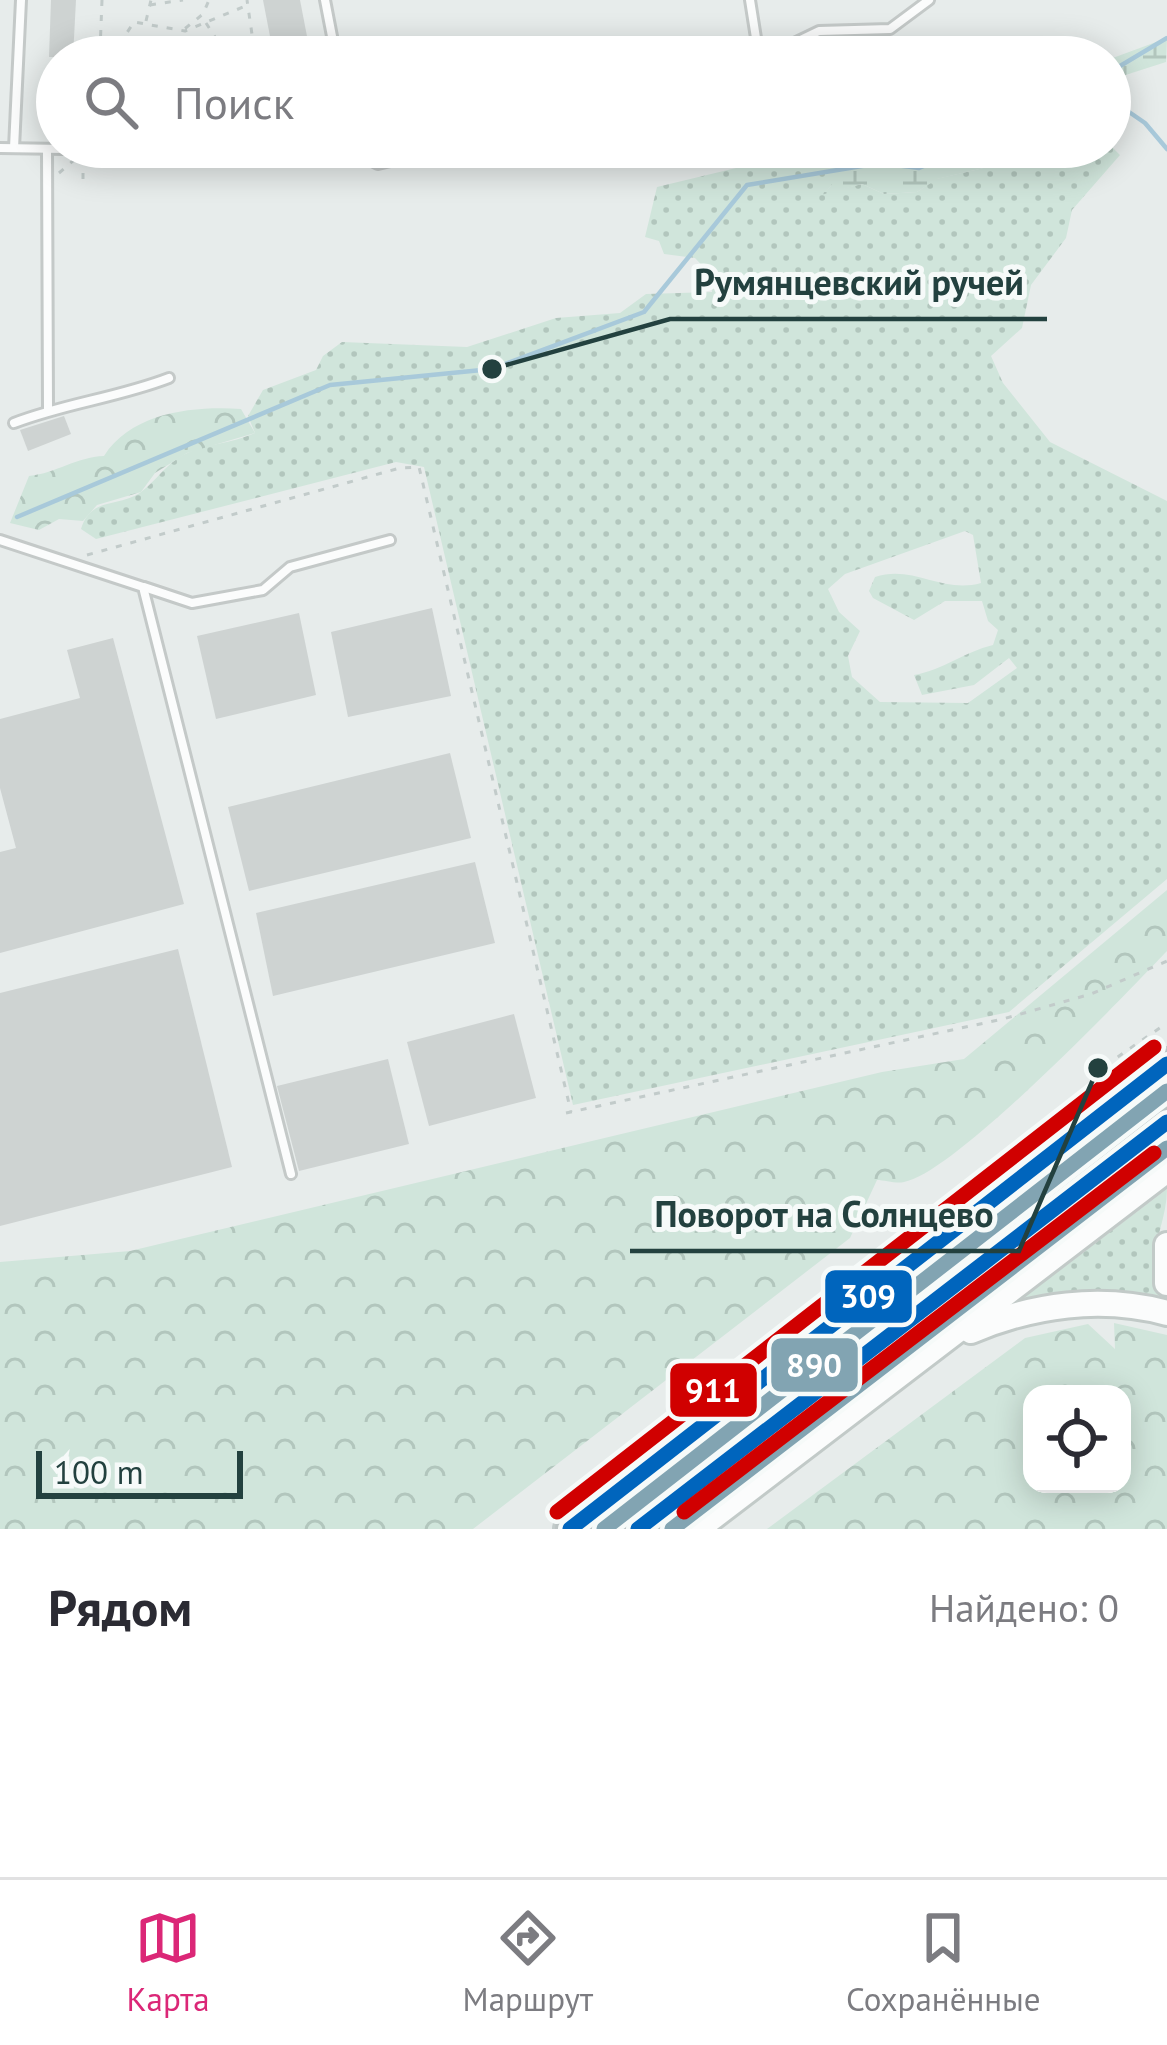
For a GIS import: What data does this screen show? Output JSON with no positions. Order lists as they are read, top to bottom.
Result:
{
  "places": ["Румянцевский ручей", "Поворот на Солнцево"],
  "lines": ["transit line 911", "transit line 309", "transit line 890"],
  "scale_bar": "100 m",
  "page": {
    "search": "Поиск",
    "scale": "100 m",
    "heading": ["Рядом", "Найдено: 0"],
    "nav": ["Карта", "Маршрут", "Сохранённые"]
  }
}
